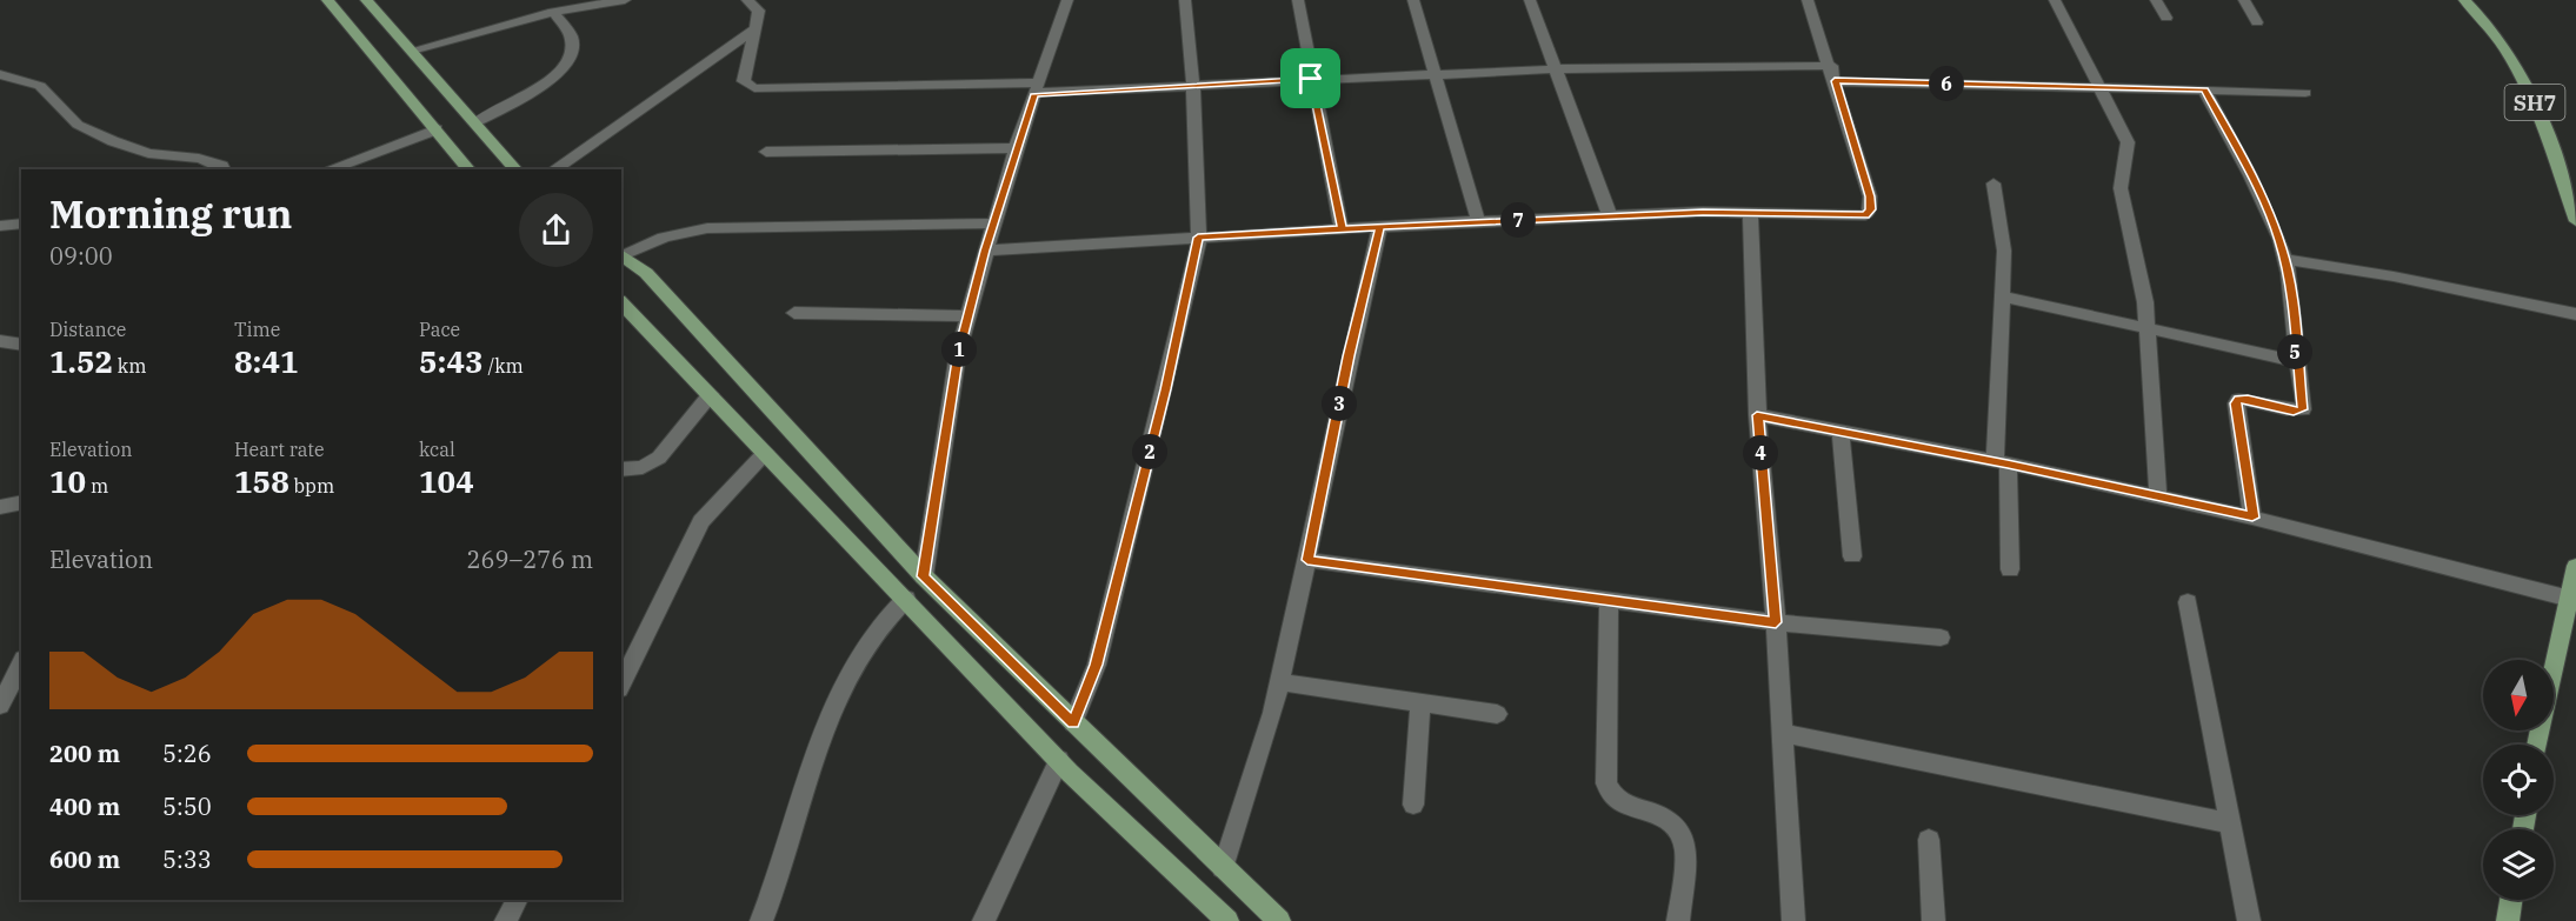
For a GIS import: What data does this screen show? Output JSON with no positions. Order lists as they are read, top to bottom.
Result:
{
  "streets": {
    "main road": ["SH7"]
  },
  "north": "bottom",
  "page": {
    "pins": [
      "6",
      "7",
      "1",
      "5",
      "3",
      "2",
      "4"
    ],
    "heading": ["Morning run", "09:00"],
    "stats": [
      ["Distance", "1.52 km"],
      ["Time", "8:41"],
      ["Pace", "5:43 /km"],
      ["Elevation", "10 m"],
      ["Heart rate", "158 bpm"],
      ["kcal", "104"]
    ],
    "chart": ["Elevation", "269–276 m"],
    "list": [
      {
        "name": "200 m",
        "note": "5:26"
      },
      {
        "name": "400 m",
        "note": "5:50"
      },
      {
        "name": "600 m",
        "note": "5:33"
      }
    ]
  }
}
